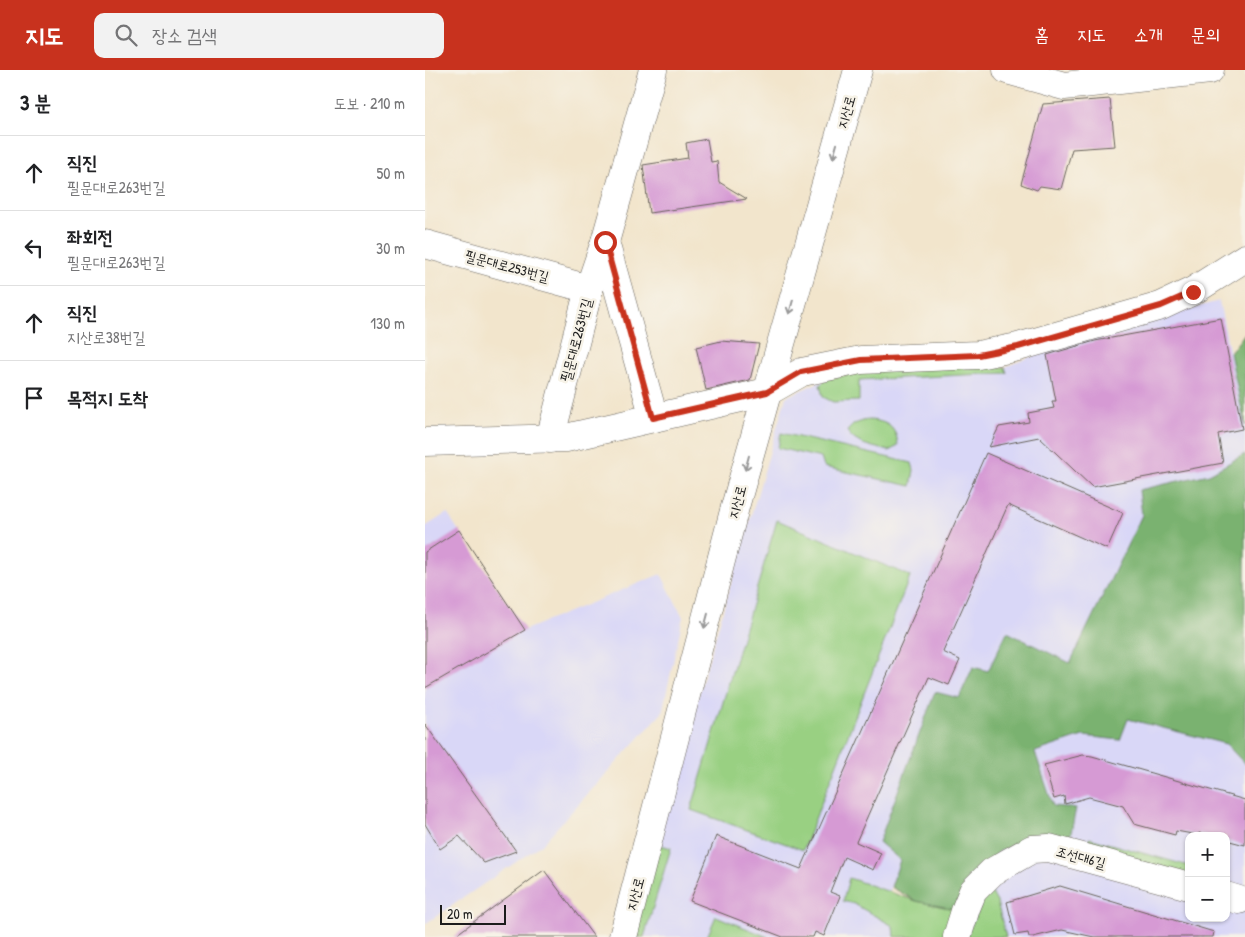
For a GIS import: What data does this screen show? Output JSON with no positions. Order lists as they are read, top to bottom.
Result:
{
  "streets": {
    "street": [
      "지산로",
      "필문대로253번길",
      "필문대로263번길",
      "조선대6길"
    ]
  },
  "crossings": [
    ["필문대로253번길", "필문대로263번길"]
  ],
  "one_way": ["지산로"],
  "scale_bar": "20 m",
  "page": {
    "header": "지도",
    "search": "장소 검색",
    "nav": [
      "홈",
      "지도",
      "소개",
      "문의"
    ],
    "heading": ["3 분", "도보 · 210 m"],
    "list": [
      ["직진", "필문대로263번길", "50 m"],
      ["좌회전", "필문대로263번길", "30 m"],
      ["직진", "지산로38번길", "130 m"],
      "목적지 도착"
    ],
    "map_buttons": ["+", "−"],
    "scale": "20 m"
  }
}
